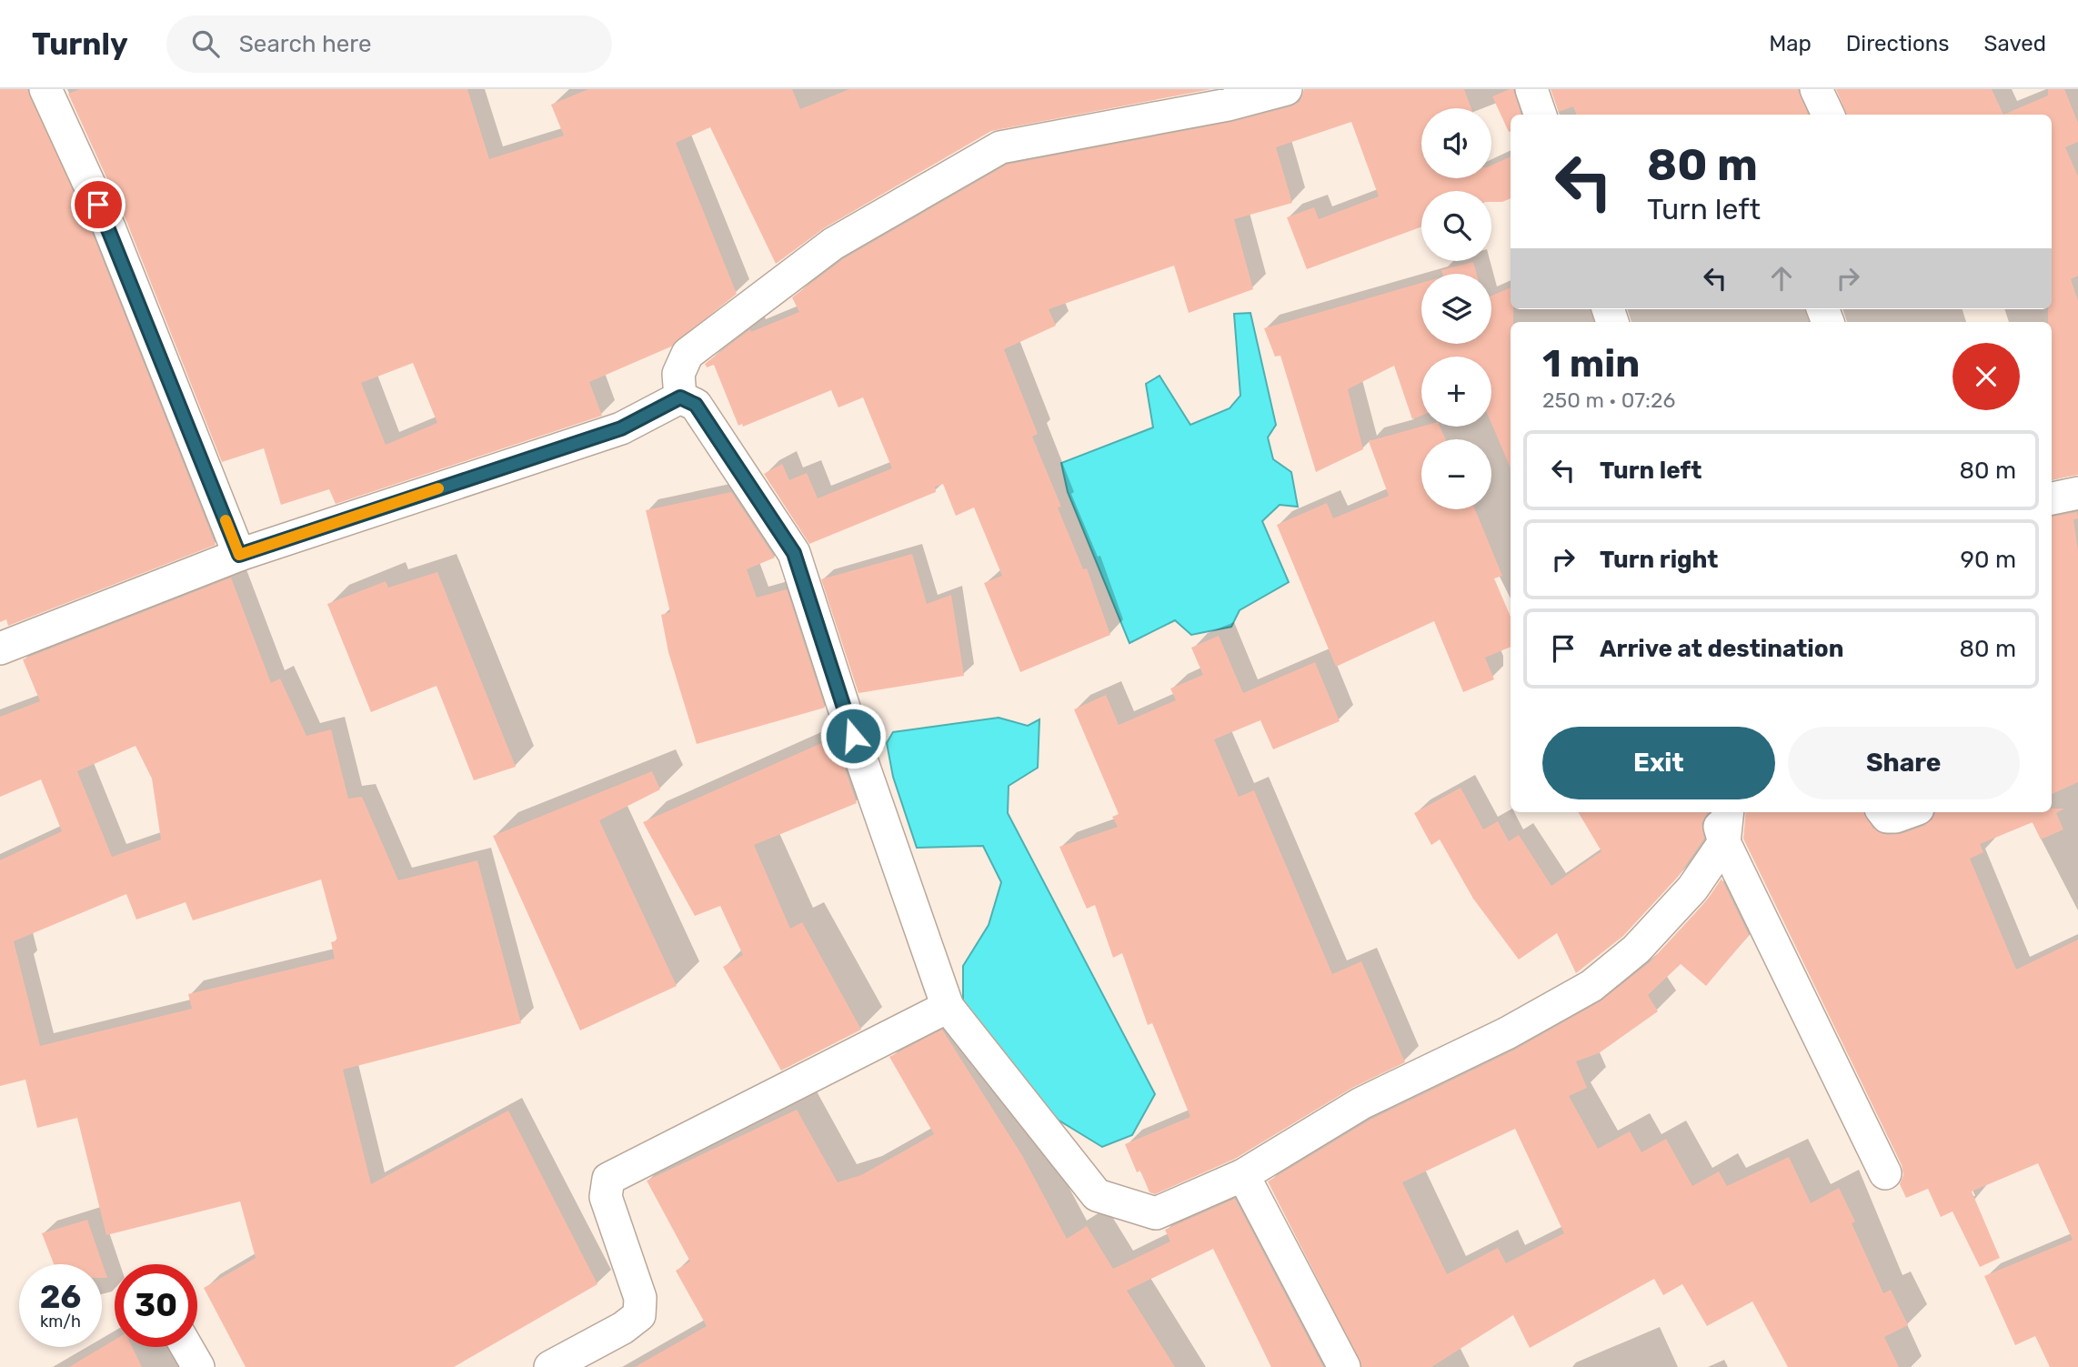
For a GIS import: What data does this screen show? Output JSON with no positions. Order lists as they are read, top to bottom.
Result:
{
  "page": {
    "header": "Turnly",
    "search": "Search here",
    "nav": ["Map", "Directions", "Saved"],
    "map_buttons": ["+", "−"],
    "turn": ["80 m", "Turn left"],
    "heading": ["1 min", "250 m · 07:26"],
    "list": [
      {
        "name": "Turn left",
        "value": "80 m"
      },
      {
        "name": "Turn right",
        "value": "90 m"
      },
      {
        "name": "Arrive at destination",
        "value": "80 m"
      }
    ],
    "buttons": ["Exit", "Share"],
    "speed": "26 km/h",
    "limit": "30"
  }
}
